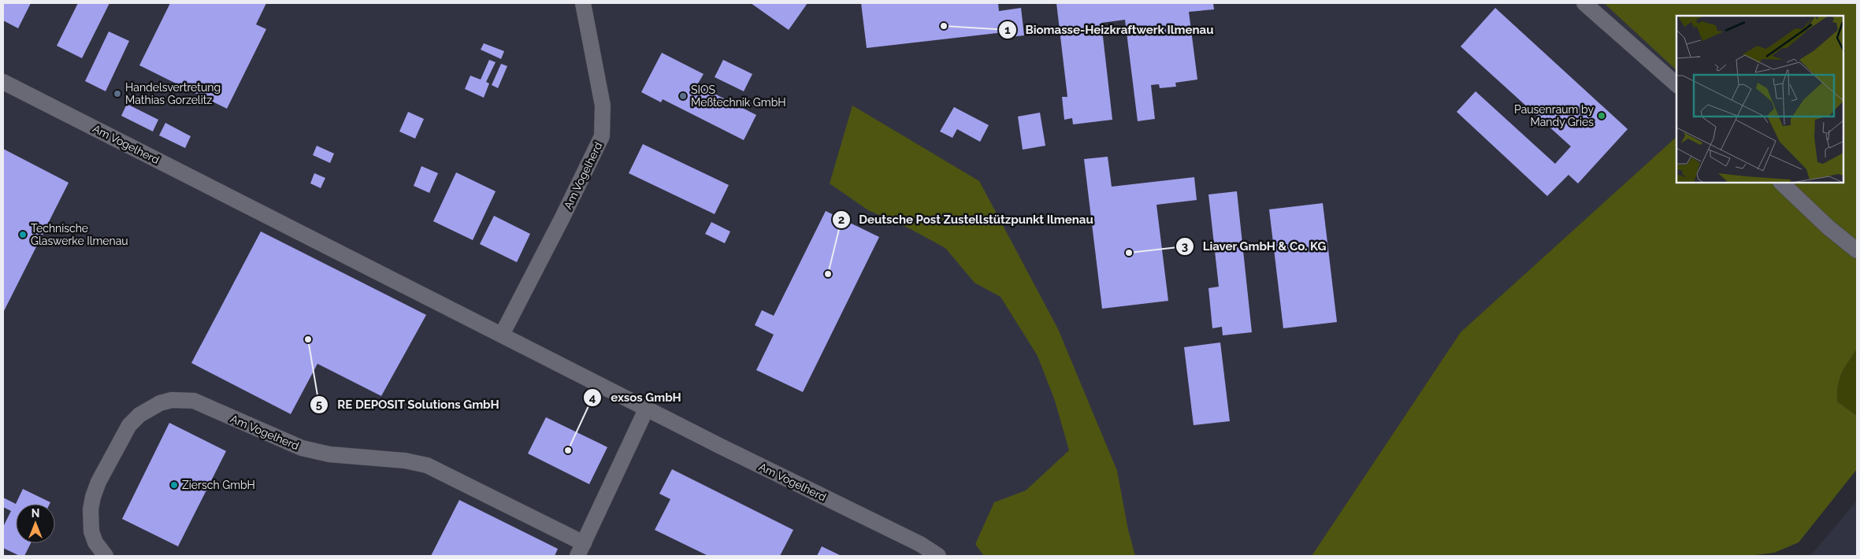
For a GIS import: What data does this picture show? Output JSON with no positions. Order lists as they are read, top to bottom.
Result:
{
  "streets": {
    "street": ["Am Vogelherd"]
  },
  "places": [
    "Biomasse-Heizkraftwerk Ilmenau",
    "Handelsvertretung Mathias Gorzelitz",
    "SIOS Meßtechnik GmbH",
    "Pausenraum by Mandy Gries",
    "Technische Glaswerke Ilmenau",
    "Liaver GmbH & Co. KG",
    "Deutsche Post Zustellstützpunkt Ilmenau",
    "RE DEPOSIT Solutions GmbH",
    "exsos GmbH",
    "Ziersch GmbH"
  ],
  "north": "top"
}
